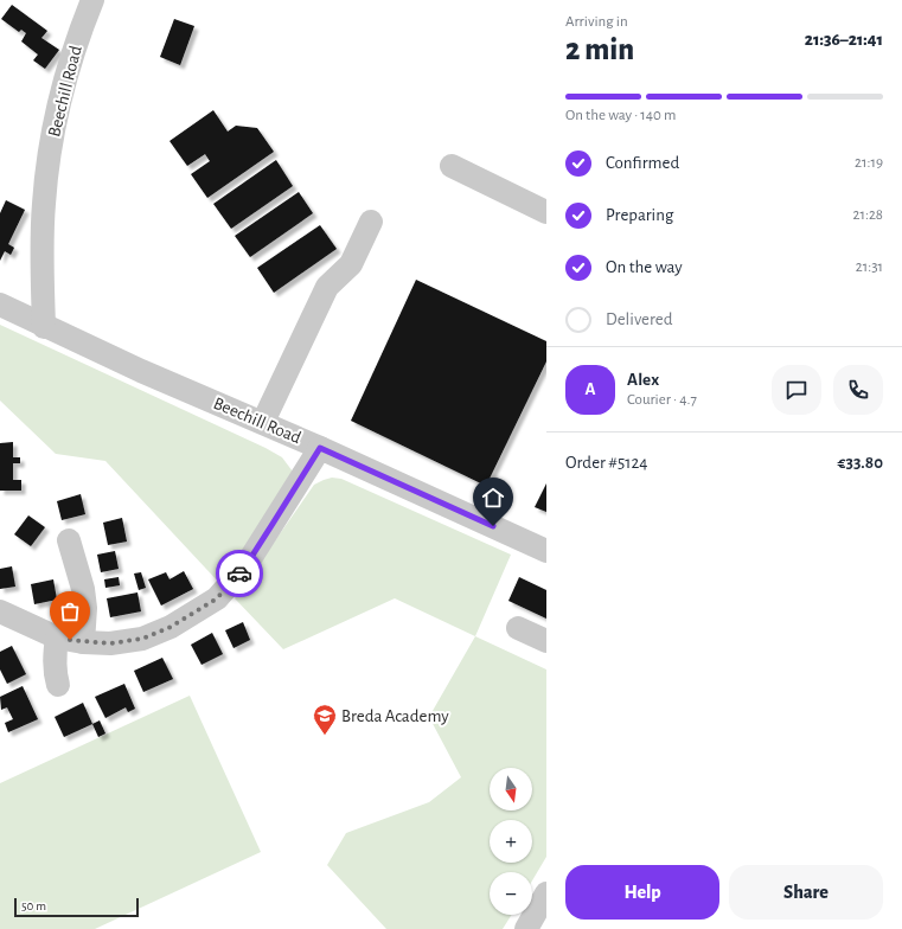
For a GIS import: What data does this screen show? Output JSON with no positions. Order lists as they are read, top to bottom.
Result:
{
  "streets": {
    "street": ["Beechill Road"]
  },
  "places": {
    "school or university": ["Breda Academy"]
  },
  "scale_bar": "50 m",
  "north": "bottom",
  "page": {
    "heading": ["2 min", "Arriving in", "21:36–21:41"],
    "panel": [
      "Alex",
      "Courier · 4.7",
      "Order #5124",
      "€33.80"
    ],
    "bar": "On the way · 140 m",
    "list": [
      ["Confirmed", "21:19"],
      ["Preparing", "21:28"],
      ["On the way", "21:31"],
      "Delivered"
    ],
    "round": "A",
    "map_buttons": ["+", "−"],
    "buttons": ["Help", "Share"],
    "scale": "50 m"
  }
}
